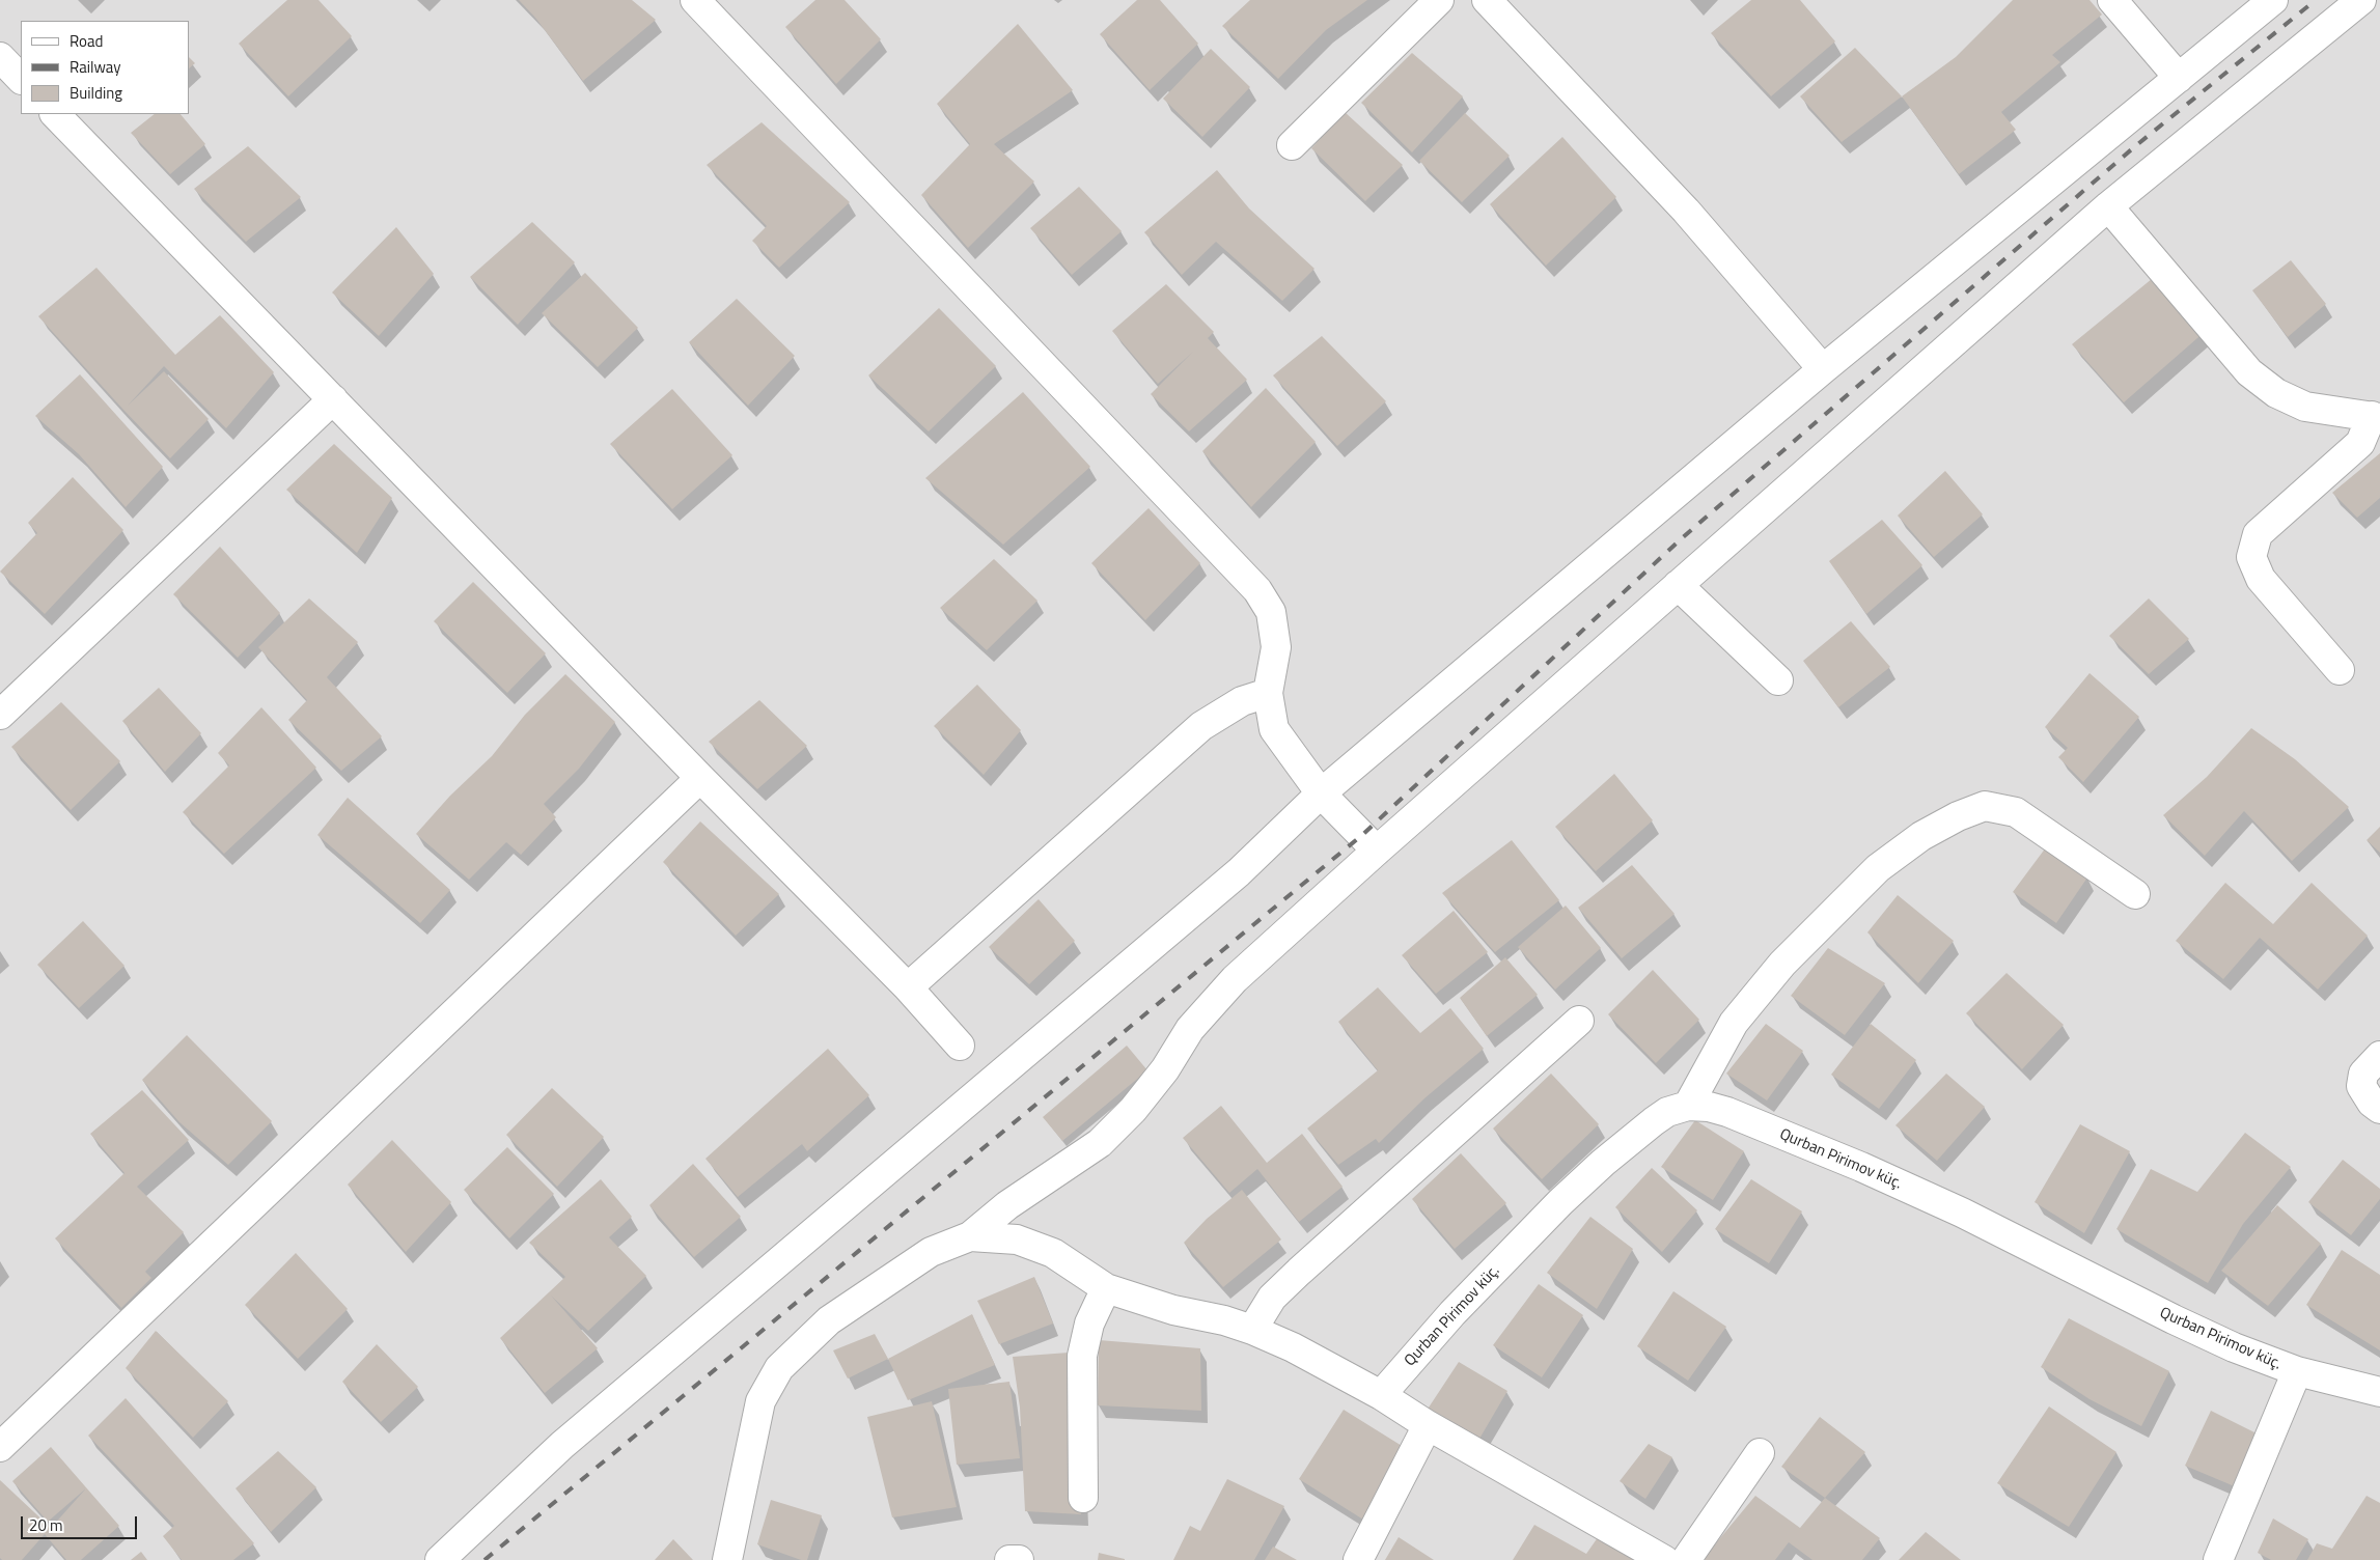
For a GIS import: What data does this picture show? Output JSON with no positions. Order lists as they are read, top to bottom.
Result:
{
  "streets": {
    "street": ["Qurban Pirimov küç."]
  },
  "legend": ["Road", "Railway", "Building"],
  "scale_bar": "20 m"
}
